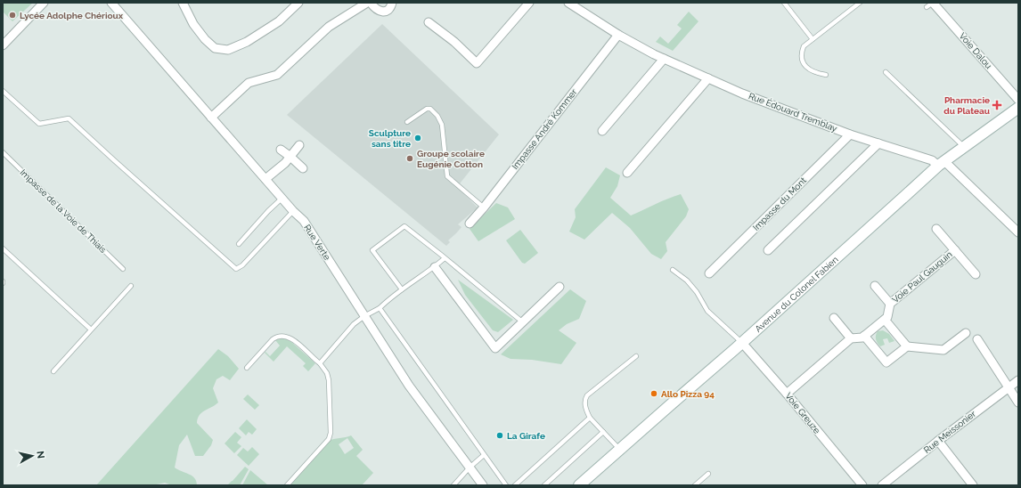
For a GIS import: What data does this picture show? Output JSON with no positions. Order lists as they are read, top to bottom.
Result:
{
  "streets": {
    "street": [
      "Voie Dalou",
      "Rue Édouard Tremblay",
      "Impasse André Kommer",
      "Impasse du Mont",
      "Rue Verte",
      "Voie Paul Gauguin",
      "Avenue du Colonel Fabien",
      "Voie Greuze",
      "Rue Meissonier"
    ],
    "lane": ["Impasse de la Voie de Thiais"]
  },
  "crossings": [
    ["Rue Édouard Tremblay", "Impasse André Kommer"],
    ["Rue Édouard Tremblay", "Impasse du Mont"],
    ["Rue Édouard Tremblay", "Avenue du Colonel Fabien"],
    ["Avenue du Colonel Fabien", "Voie Greuze"]
  ],
  "places": {
    "other": [
      "Lycée Adolphe Chérioux",
      "Sculpture sans titre",
      "Groupe scolaire Eugénie Cotton",
      "Allo Pizza 94",
      "La Girafe"
    ],
    "health": ["Pharmacie du Plateau"]
  },
  "north": "right"
}
